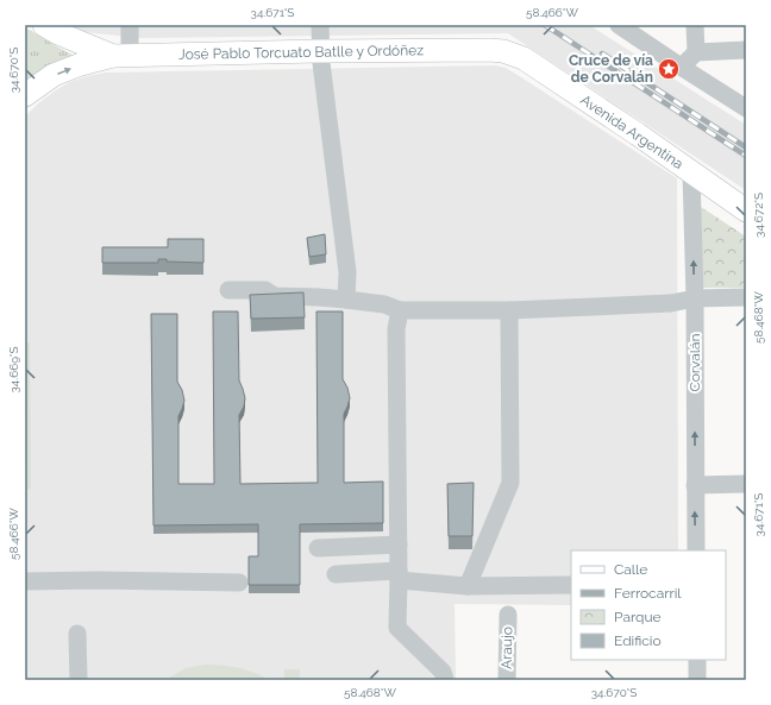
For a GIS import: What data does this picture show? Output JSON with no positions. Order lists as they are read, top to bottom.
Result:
{
  "streets": {
    "main road": ["José Pablo Torcuato Batlle y Ordóñez", "Avenida Argentina"],
    "street": ["Corvalán", "Araujo"]
  },
  "crossings": [
    ["José Pablo Torcuato Batlle y Ordóñez", "Avenida Argentina"],
    ["Avenida Argentina", "Corvalán"]
  ],
  "one_way": ["Corvalán"],
  "places": {
    "place": ["Cruce de vía de Corvalán"]
  },
  "legend": [
    "Calle",
    "Ferrocarril",
    "Parque",
    "Edificio"
  ],
  "coordinates": [
    "34.671°S",
    "58.466°W",
    "34.670°S",
    "34.672°S",
    "58.468°W",
    "34.669°S"
  ]
}
